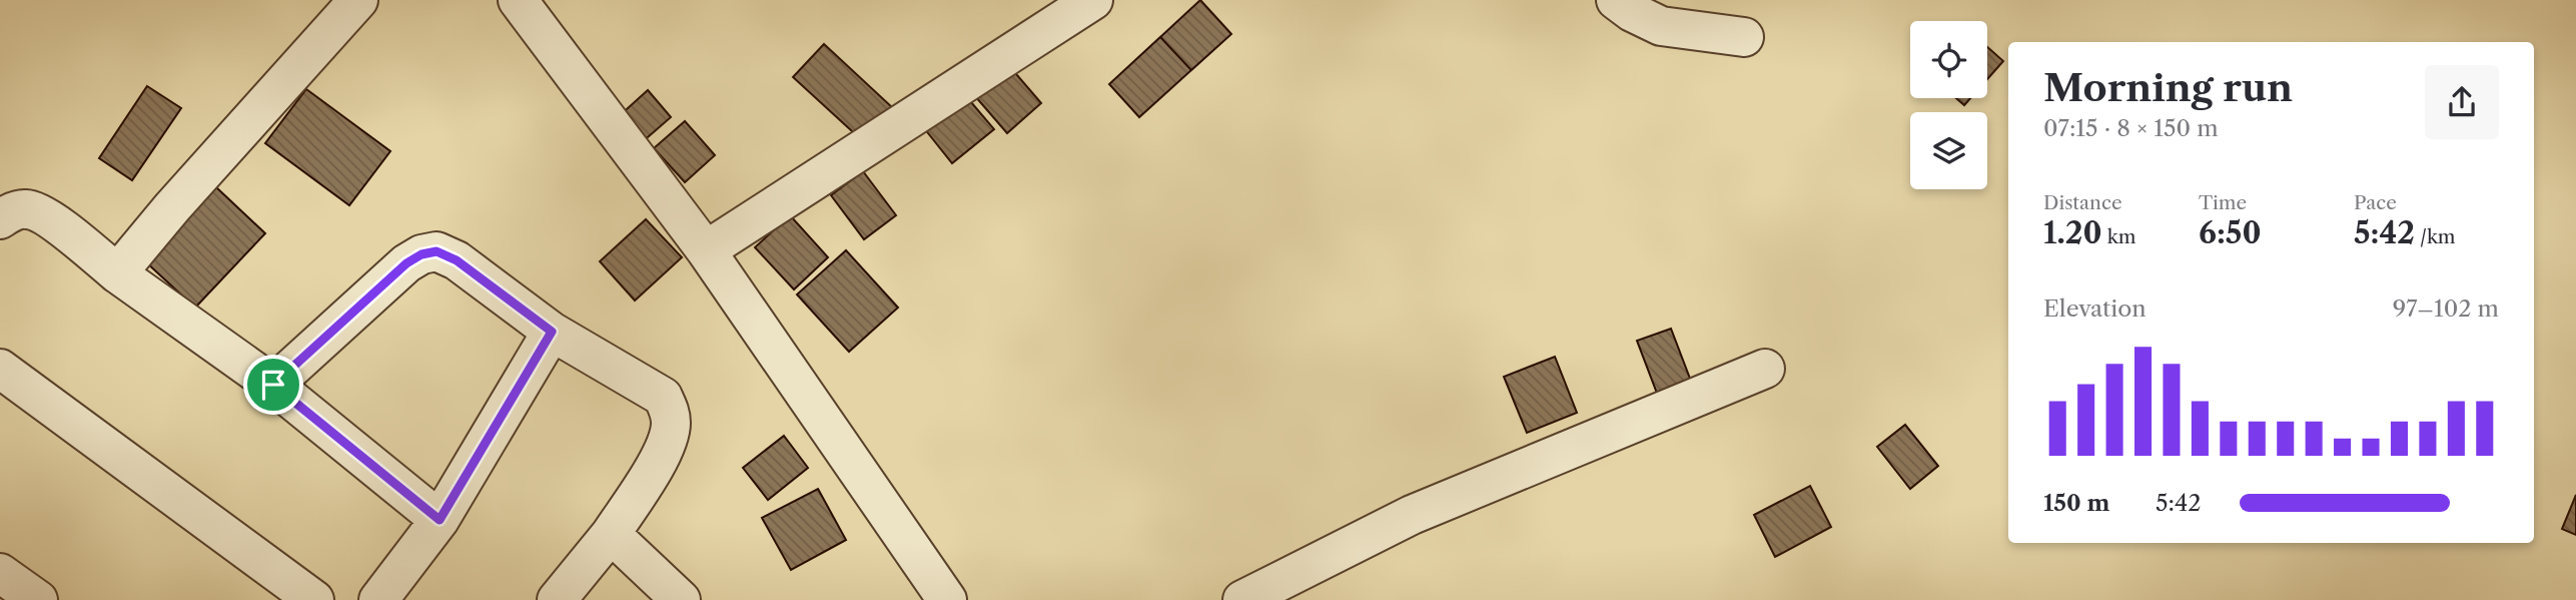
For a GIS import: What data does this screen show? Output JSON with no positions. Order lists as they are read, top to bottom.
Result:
{
  "page": {
    "heading": ["Morning run", "07:15 · 8 × 150 m"],
    "stats": [
      ["Distance", "1.20 km"],
      ["Time", "6:50"],
      ["Pace", "5:42 /km"]
    ],
    "chart": ["Elevation", "97–102 m"],
    "list": [
      {
        "name": "150 m",
        "note": "5:42"
      }
    ]
  }
}
